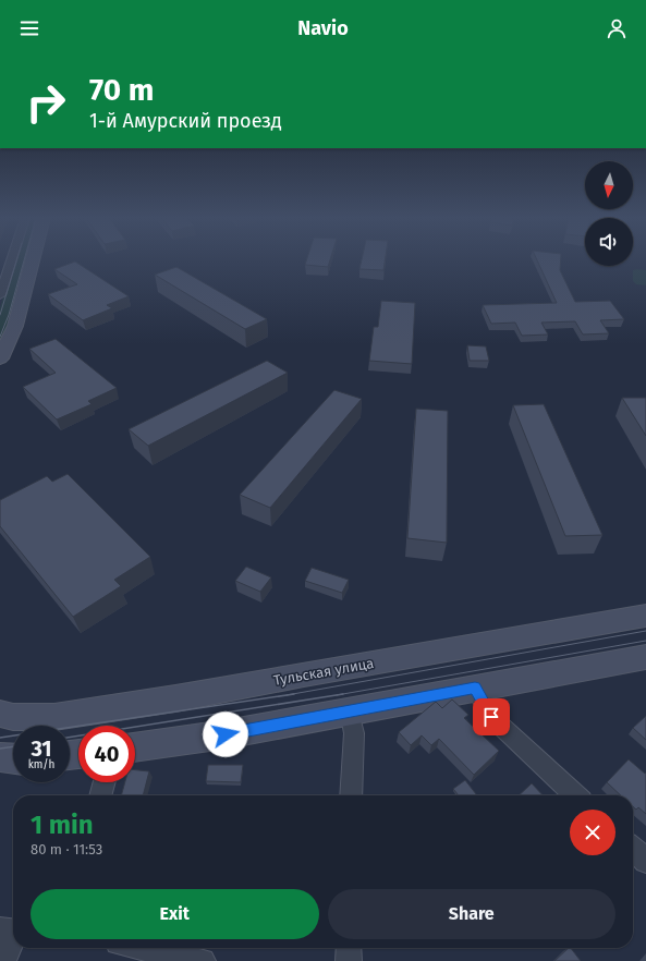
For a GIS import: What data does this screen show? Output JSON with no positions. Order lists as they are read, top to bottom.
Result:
{
  "streets": {
    "street": ["Тульская улица"]
  },
  "north": "bottom",
  "page": {
    "header": "Navio",
    "turn": ["70 m", "1-й Амурский проезд"],
    "speed": "31 km/h",
    "limit": "40",
    "heading": ["1 min", "80 m · 11:53"],
    "buttons": ["Exit", "Share"]
  }
}
